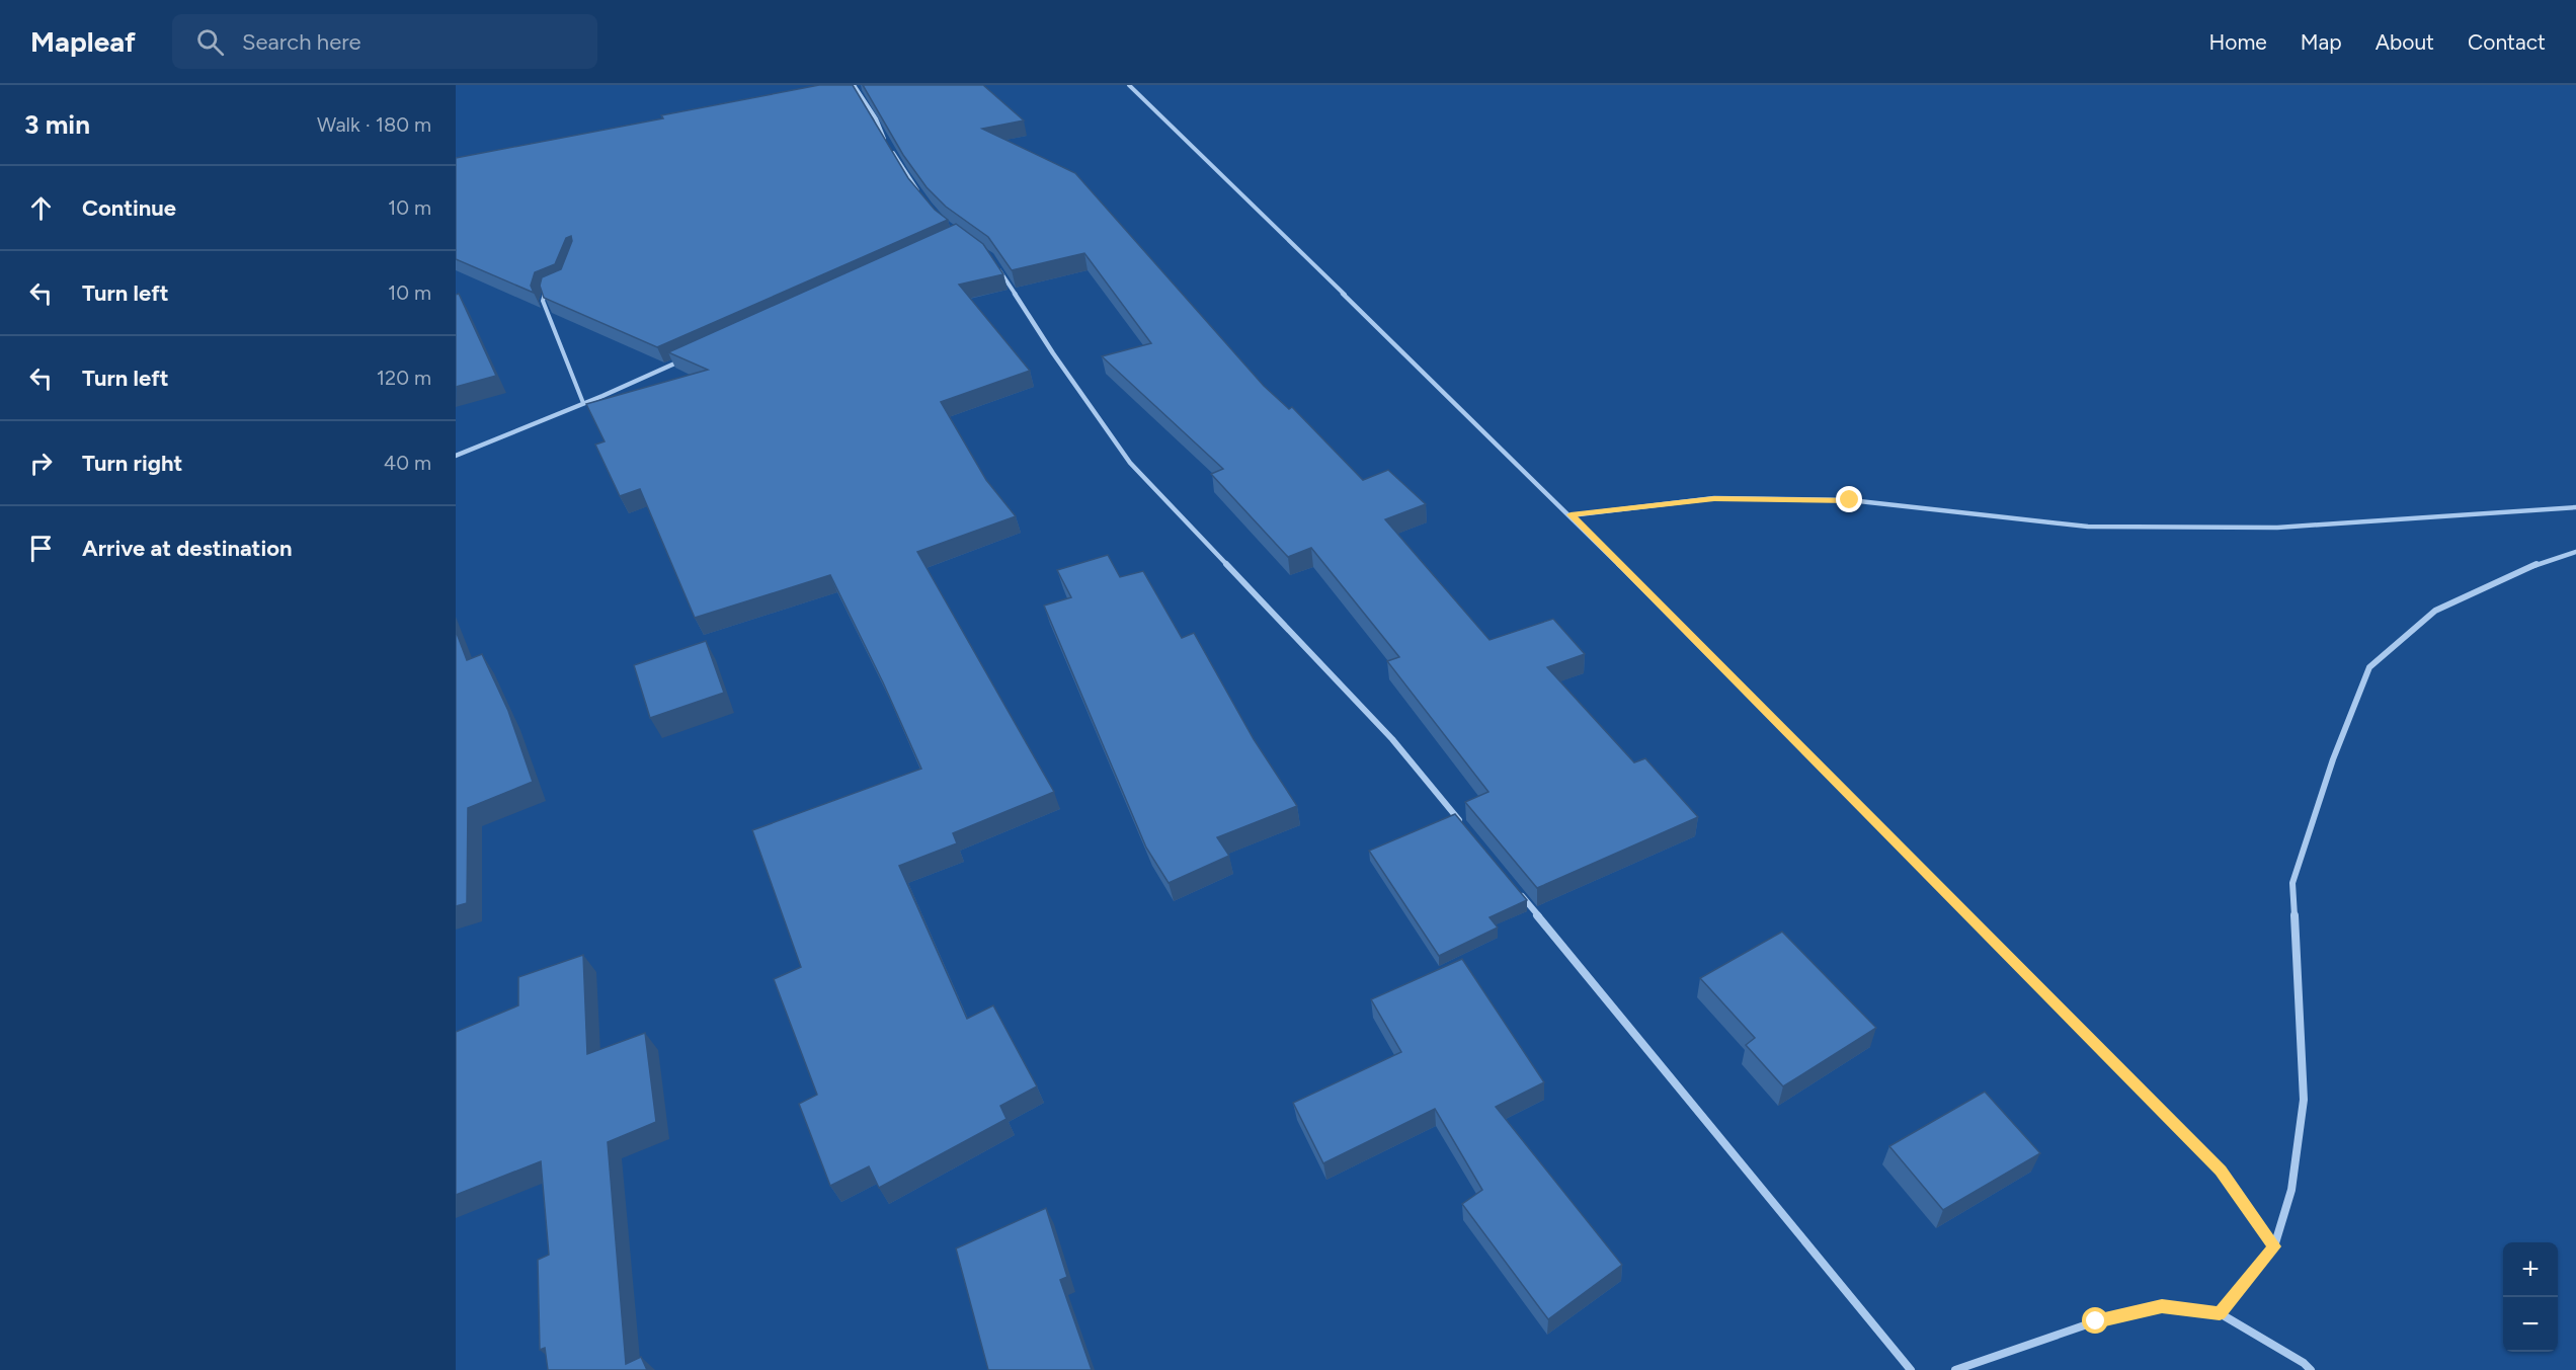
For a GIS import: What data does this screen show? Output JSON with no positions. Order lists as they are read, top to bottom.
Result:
{
  "page": {
    "header": "Mapleaf",
    "search": "Search here",
    "nav": [
      "Home",
      "Map",
      "About",
      "Contact"
    ],
    "heading": ["3 min", "Walk · 180 m"],
    "list": [
      ["Continue", "10 m"],
      ["Turn left", "10 m"],
      ["Turn left", "120 m"],
      ["Turn right", "40 m"],
      "Arrive at destination"
    ],
    "map_buttons": ["+", "−"]
  }
}
